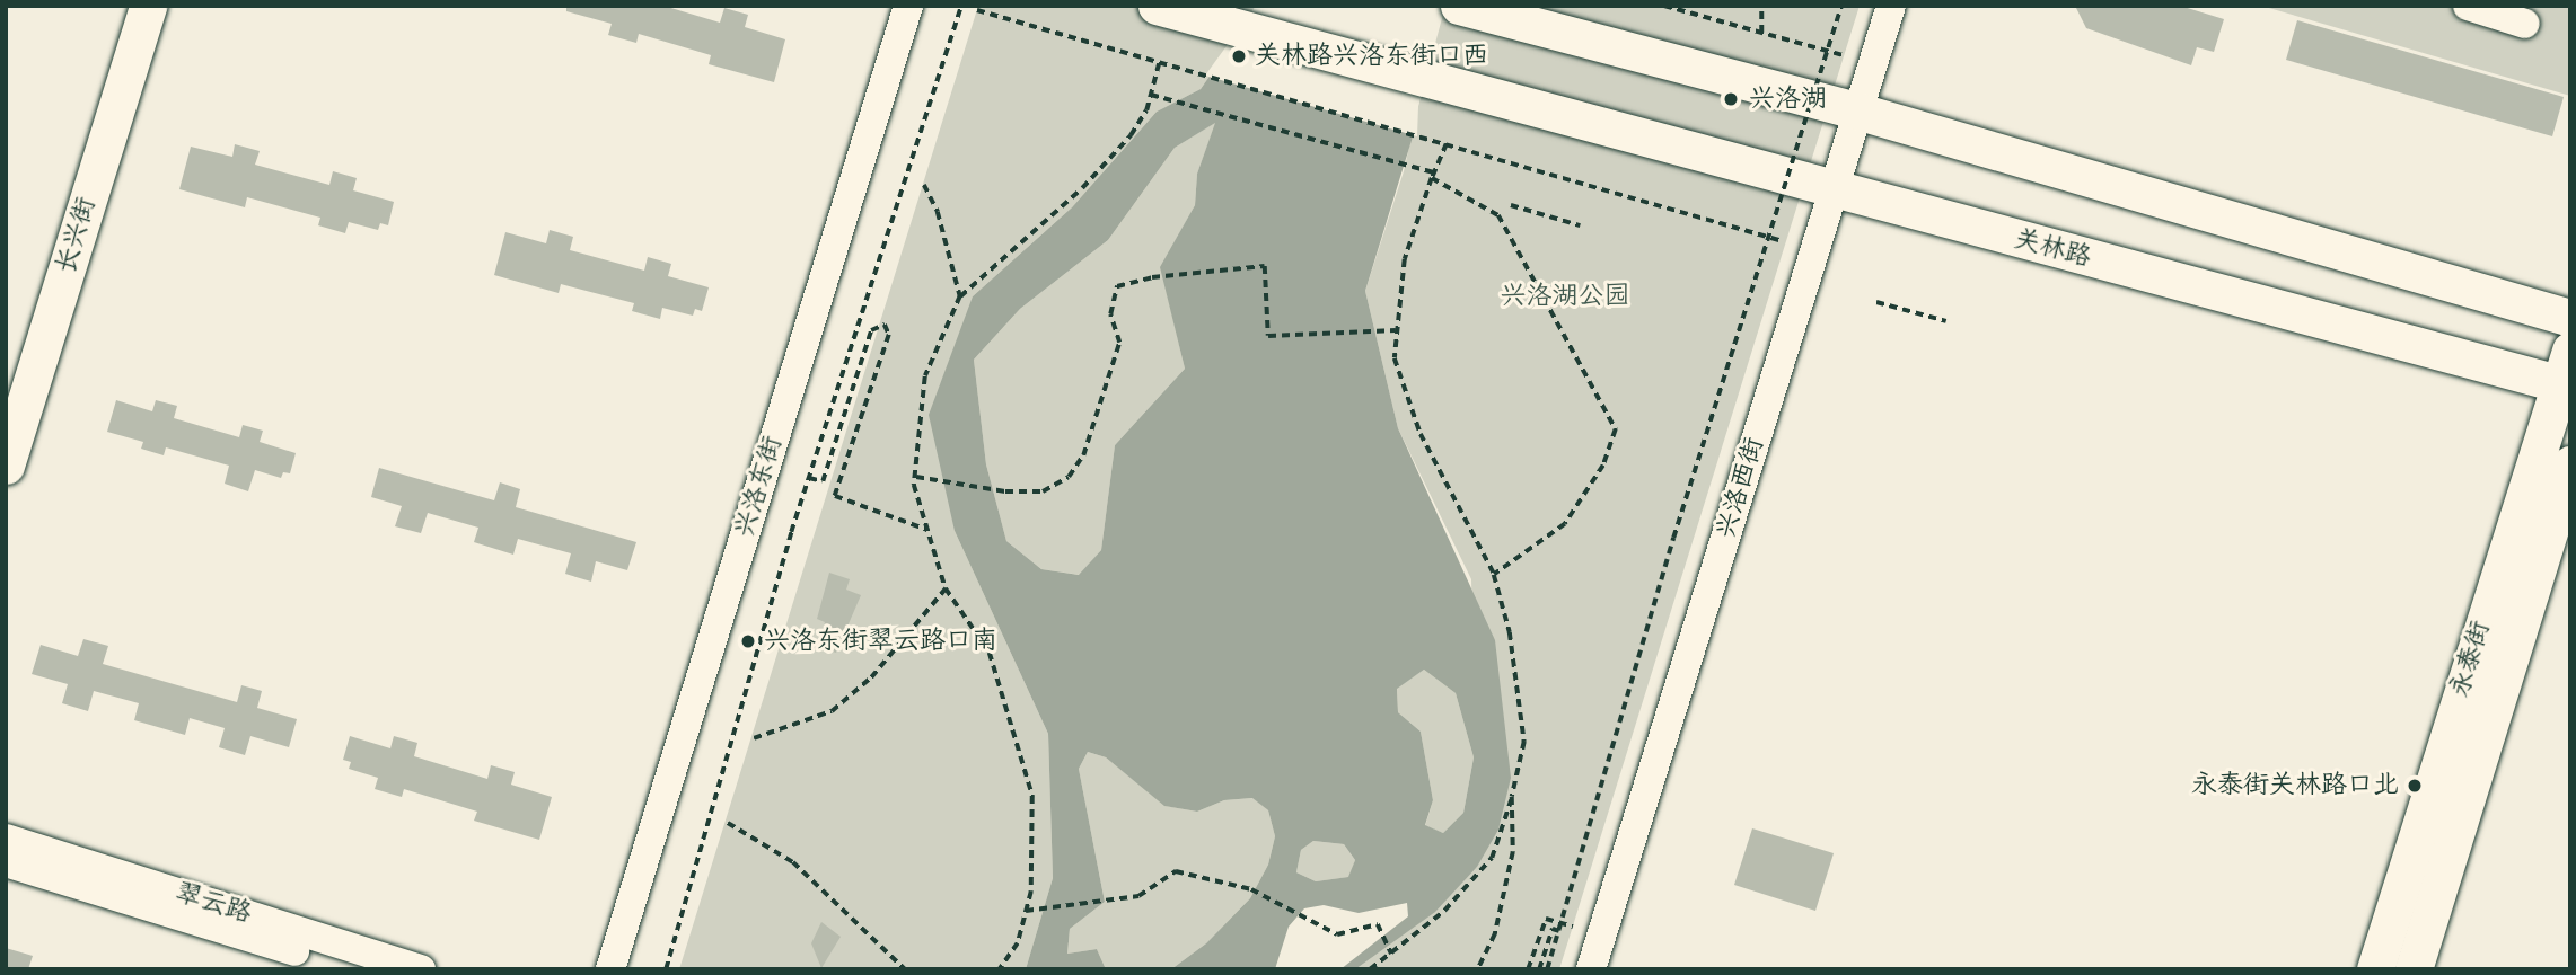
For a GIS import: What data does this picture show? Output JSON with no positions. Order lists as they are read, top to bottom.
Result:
{
  "streets": {
    "main road": ["长兴街", "关林路", "永泰街"],
    "street": ["兴洛东街", "兴洛西街", "翠云路"]
  },
  "crossings": [
    ["关林路", "兴洛西街"],
    ["关林路", "永泰街"]
  ],
  "parks": ["兴洛湖公园"],
  "places": [
    "关林路兴洛东街口西",
    "兴洛湖",
    "兴洛东街翠云路口南",
    "永泰街关林路口北"
  ]
}
